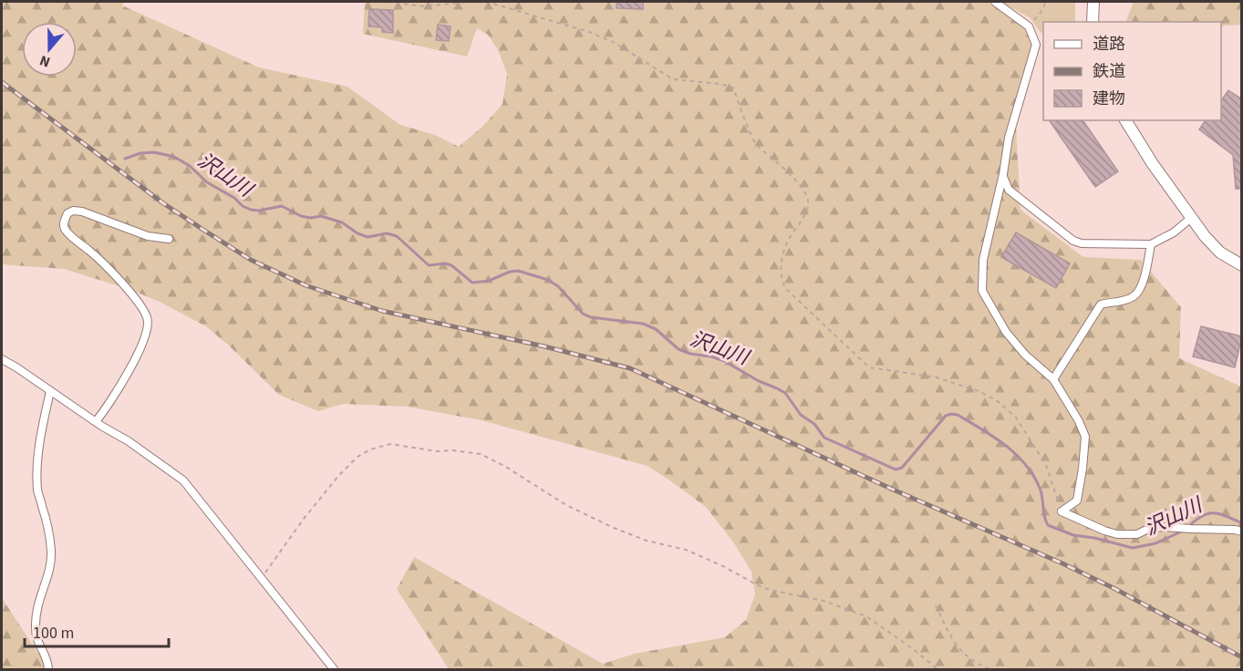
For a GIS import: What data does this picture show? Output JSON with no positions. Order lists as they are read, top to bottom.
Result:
{
  "water": ["沢山川"],
  "legend": ["道路", "鉄道", "建物"],
  "scale_bar": "100 m",
  "north": "bottom"
}
